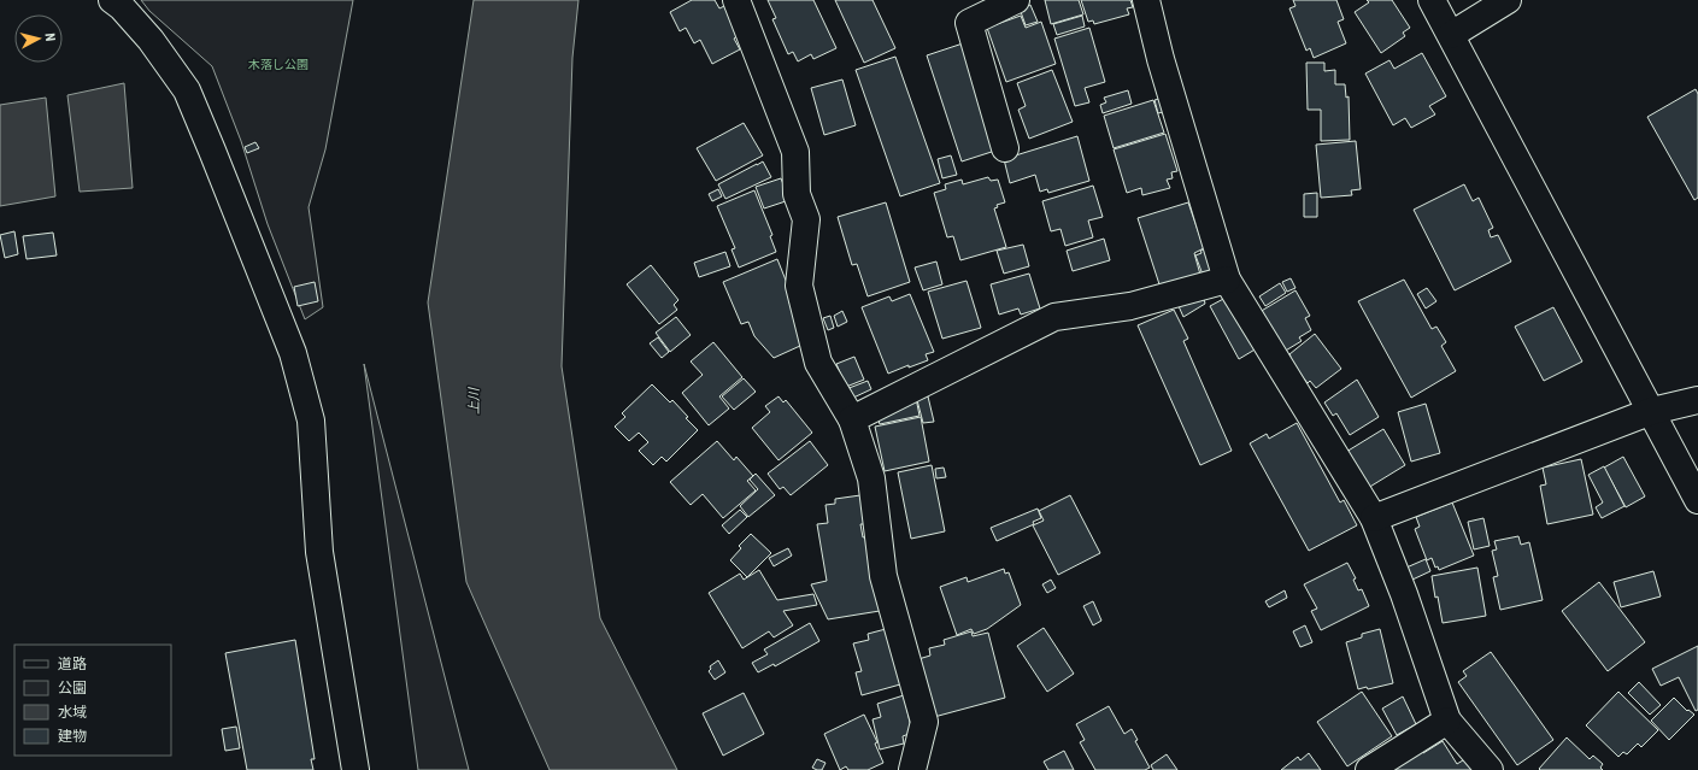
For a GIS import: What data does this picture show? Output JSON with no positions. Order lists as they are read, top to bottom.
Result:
{
  "water": ["上川"],
  "parks": ["木落し公園"],
  "legend": [
    "道路",
    "公園",
    "水域",
    "建物"
  ],
  "north": "right"
}
